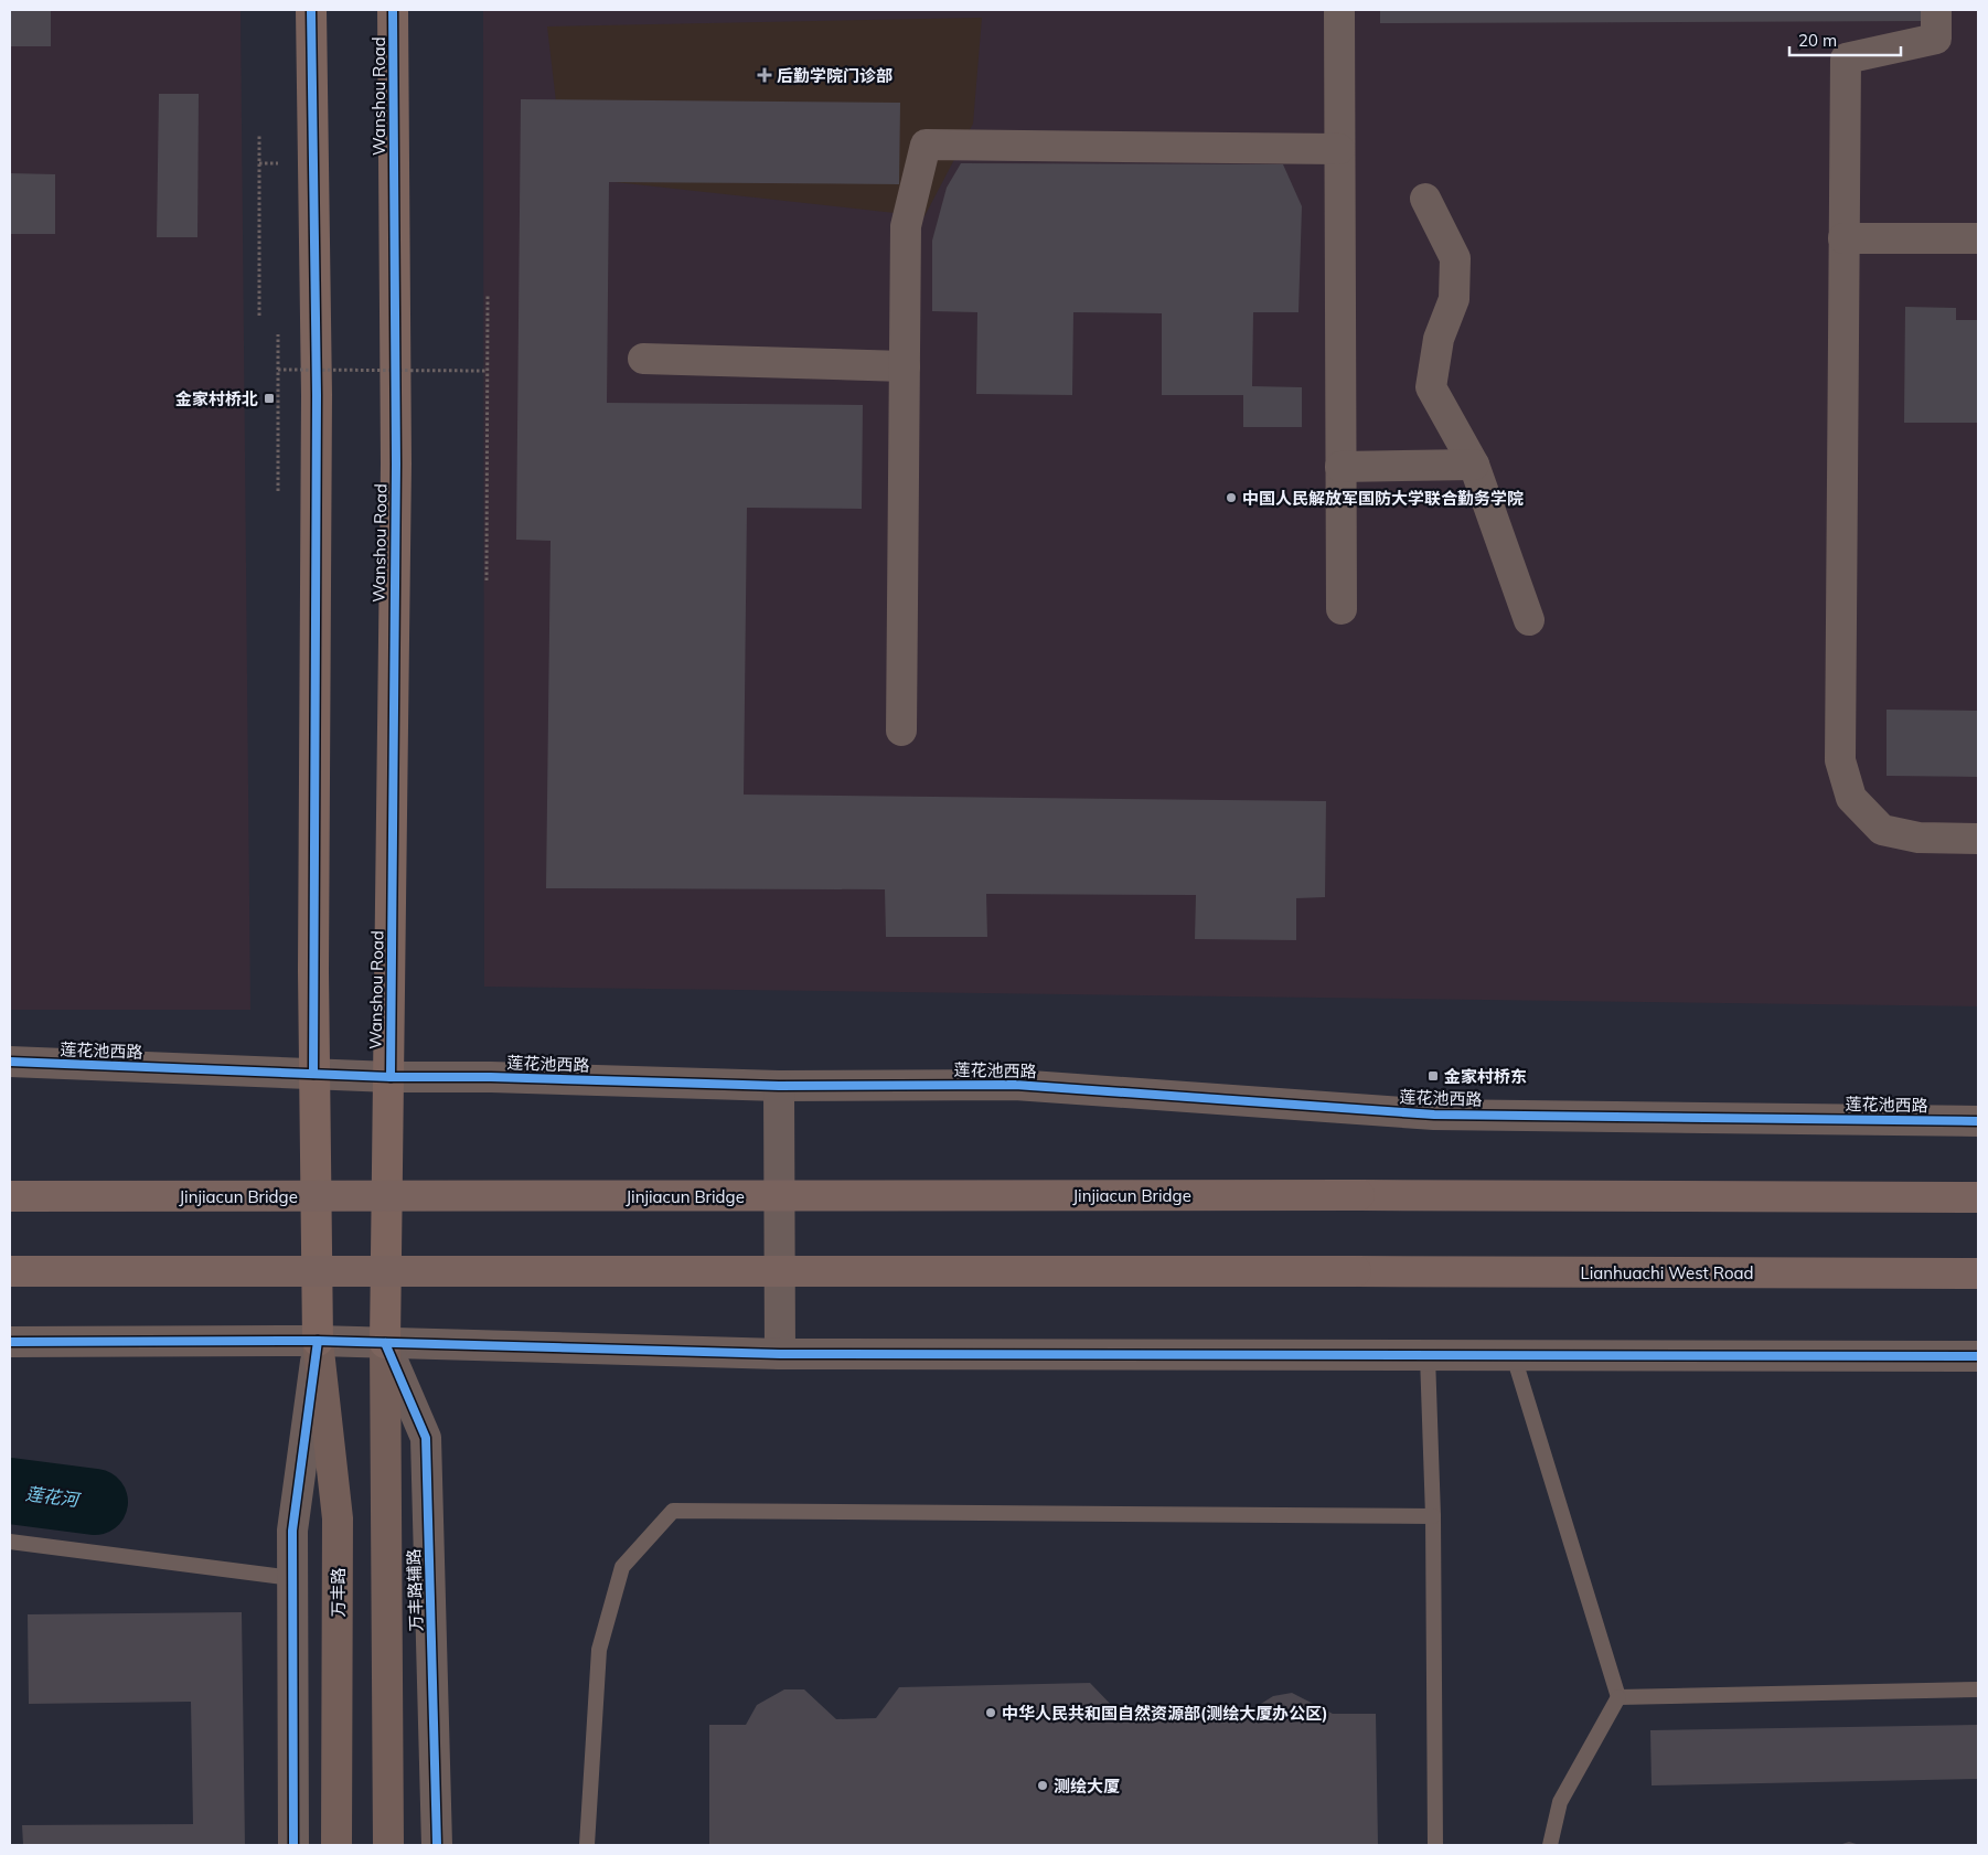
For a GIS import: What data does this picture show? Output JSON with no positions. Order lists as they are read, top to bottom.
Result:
{
  "streets": {
    "highway": ["Jinjiacun Bridge", "Lianhuachi West Road"],
    "main road": ["Wanshou Road", "万丰路"],
    "street": ["莲花池西路", "万丰路辅路"]
  },
  "crossings": [
    ["Wanshou Road", "莲花池西路"],
    ["Wanshou Road", "万丰路辅路"]
  ],
  "water": ["莲花河"],
  "places": {
    "health": ["后勤学院门诊部"],
    "transit": ["金家村桥北", "金家村桥东"],
    "other": ["中国人民解放军国防大学联合勤务学院", "中华人民共和国自然资源部(测绘大厦办公区)", "测绘大厦"]
  },
  "scale_bar": "20 m"
}
